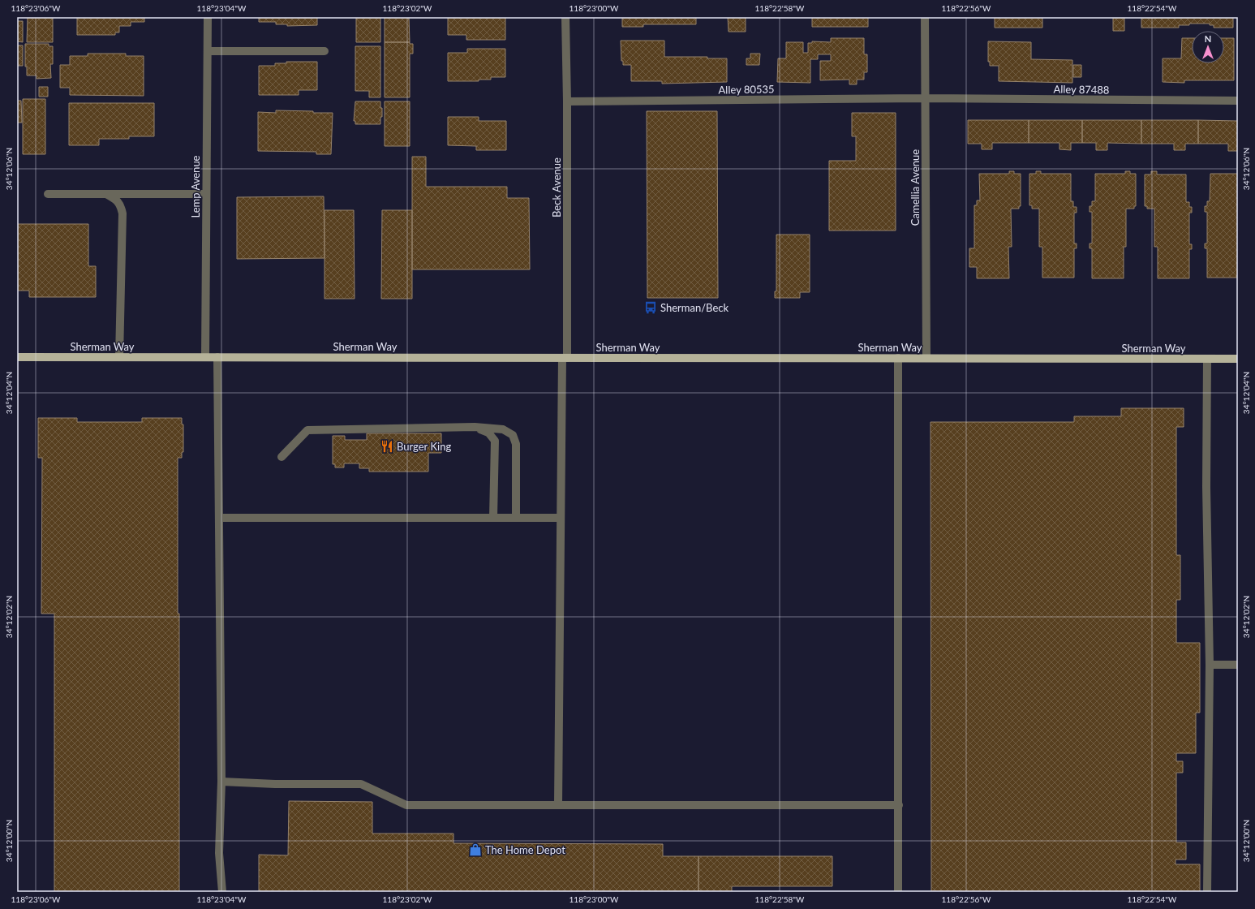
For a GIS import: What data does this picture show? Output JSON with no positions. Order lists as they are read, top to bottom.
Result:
{
  "streets": {
    "main road": ["Sherman Way"],
    "street": [
      "Alley 80535",
      "Alley 87488",
      "Lemp Avenue",
      "Beck Avenue",
      "Camellia Avenue"
    ]
  },
  "crossings": [
    ["Alley 80535", "Alley 87488"],
    ["Alley 80535", "Beck Avenue"],
    ["Alley 80535", "Camellia Avenue"],
    ["Alley 87488", "Camellia Avenue"],
    ["Lemp Avenue", "Sherman Way"],
    ["Beck Avenue", "Sherman Way"],
    ["Camellia Avenue", "Sherman Way"]
  ],
  "places": {
    "bus stop": ["Sherman/Beck"],
    "restaurant": ["Burger King"],
    "shop": ["The Home Depot"]
  },
  "north": "top",
  "coordinates": [
    "118°23'06\"W",
    "118°23'04\"W",
    "118°23'02\"W",
    "118°23'00\"W",
    "118°22'58\"W",
    "118°22'56\"W",
    "118°22'54\"W",
    "34°12'06\"N",
    "34°12'04\"N",
    "34°12'02\"N",
    "34°12'00\"N"
  ]
}
